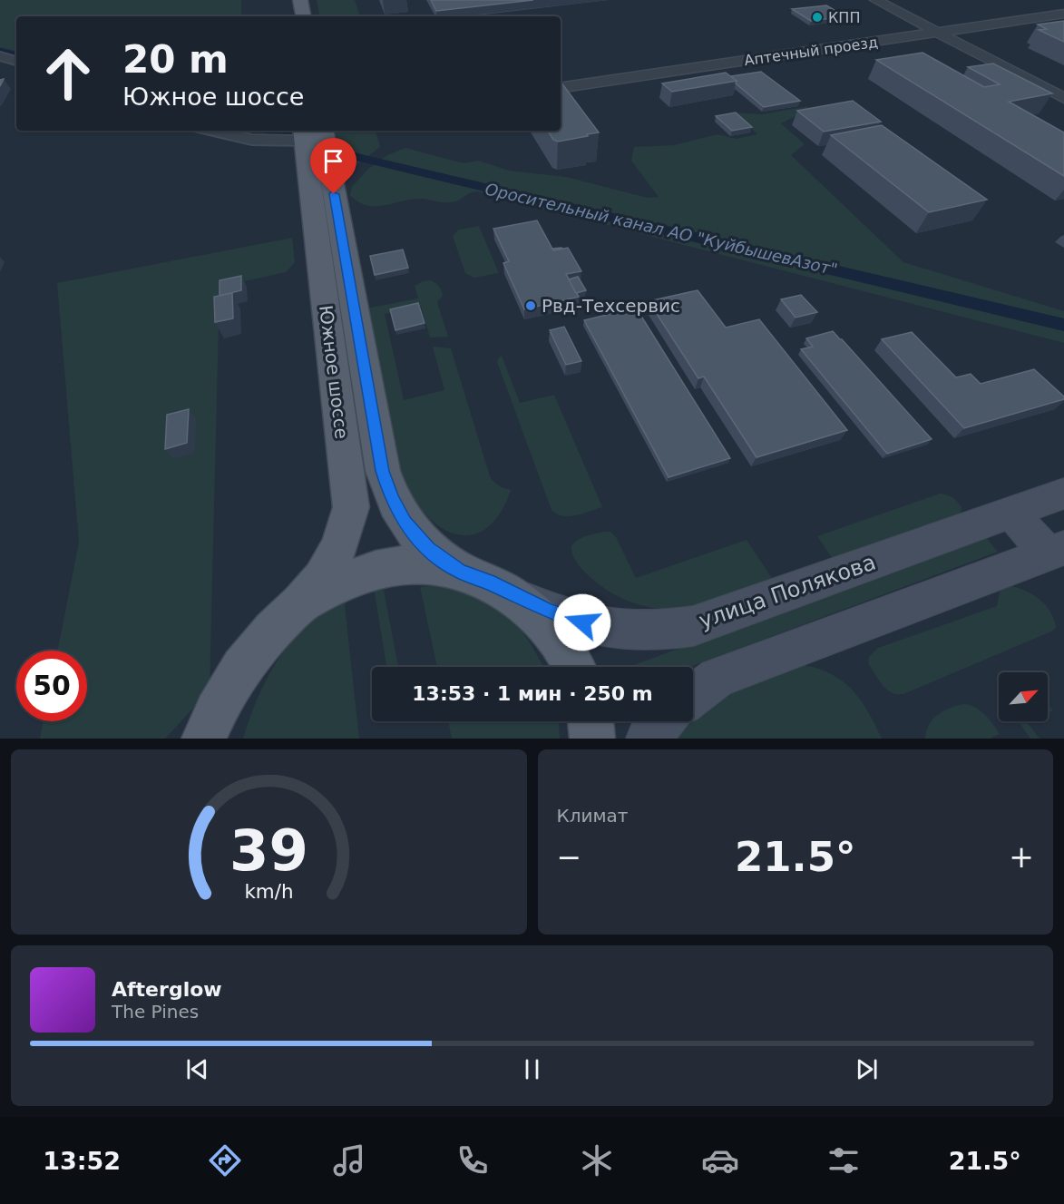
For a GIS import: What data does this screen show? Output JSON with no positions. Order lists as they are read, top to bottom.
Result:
{
  "streets": {
    "main road": ["Южное шоссе", "улица Полякова"],
    "street": ["Аптечный проезд"]
  },
  "crossings": [
    ["Южное шоссе", "улица Полякова"]
  ],
  "water": ["Оросительный канал АО \"КуйбышевАзот\""],
  "places": ["КПП", "Рвд-Техсервис"],
  "north": "top right",
  "page": {
    "turn": ["20 m", "Южное шоссе"],
    "limit": "50",
    "trip": "13:53 · 1 мин · 250 m",
    "tile": "Климат",
    "heat": ["−", "21.5°", "+"],
    "song": ["Afterglow", "The Pines"],
    "tabs": ["13:52", "21.5°"],
    "gauge": ["39", "km/h"]
  }
}
